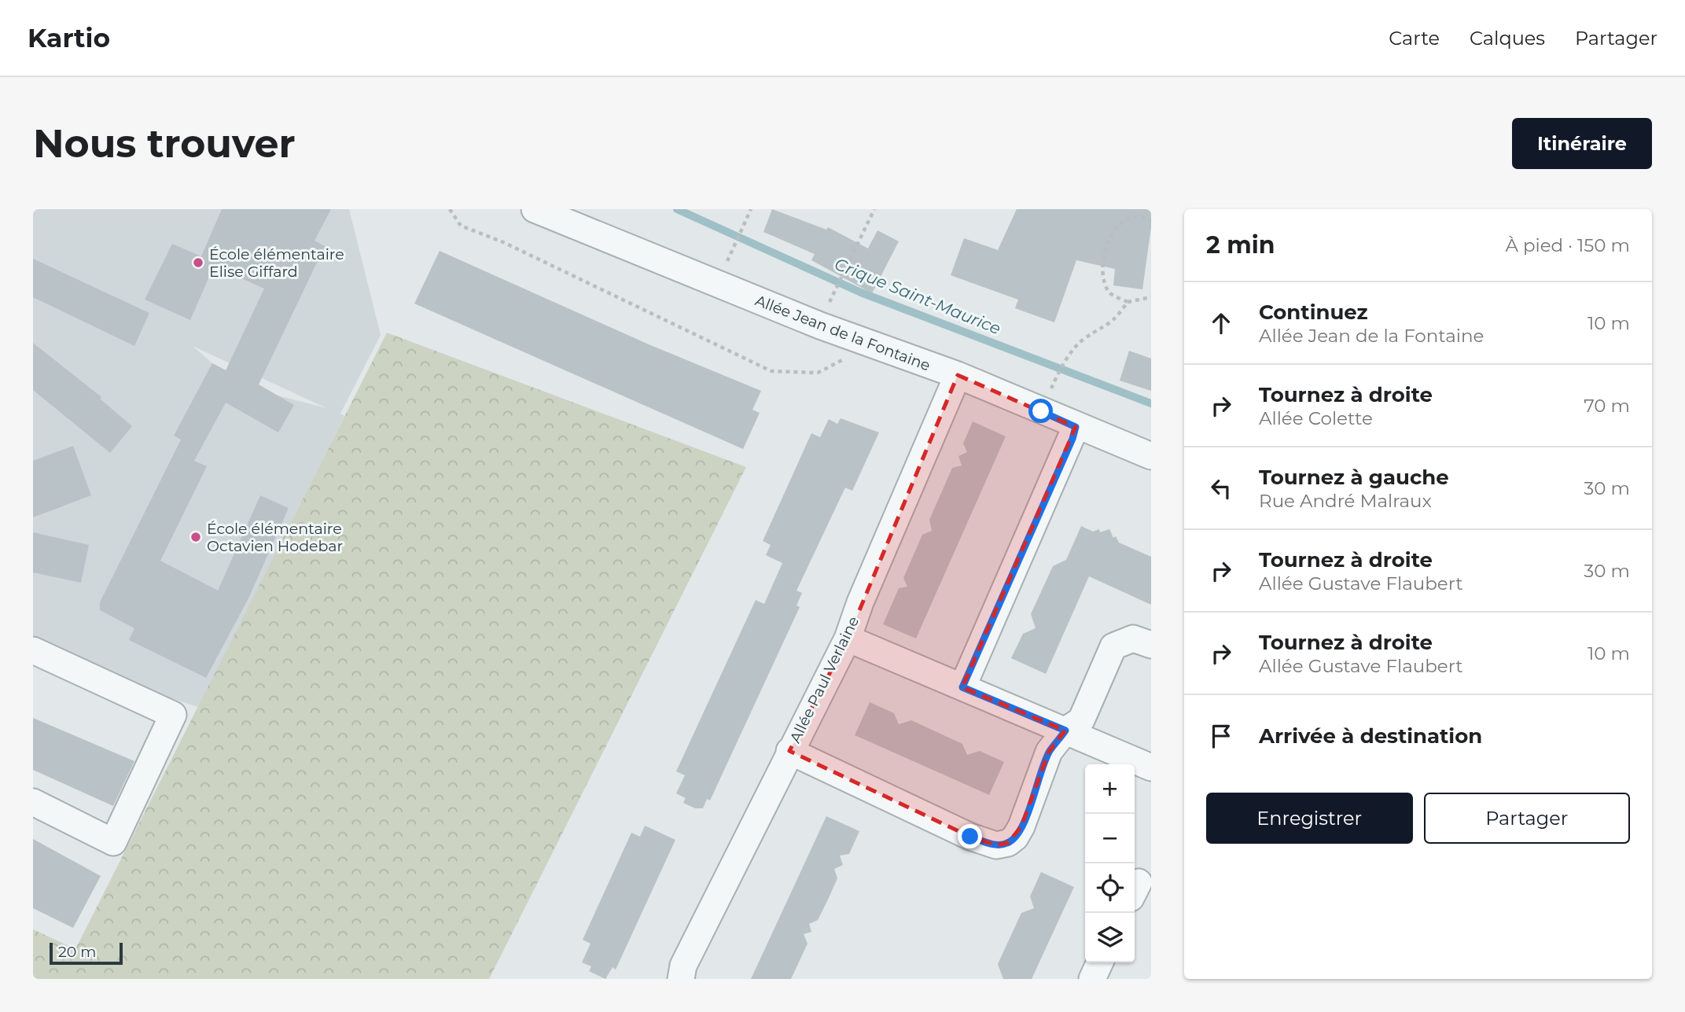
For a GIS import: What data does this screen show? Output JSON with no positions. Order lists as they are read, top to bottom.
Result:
{
  "streets": {
    "street": ["Allée Jean de la Fontaine", "Allée Paul Verlaine"]
  },
  "crossings": [
    ["Allée Jean de la Fontaine", "Allée Paul Verlaine"]
  ],
  "water": ["Crique Saint-Maurice"],
  "places": ["École élémentaire Elise Giffard", "École élémentaire Octavien Hodebar"],
  "scale_bar": "20 m",
  "page": {
    "header": "Kartio",
    "nav": ["Carte", "Calques", "Partager"],
    "buttons": [
      "Itinéraire",
      ["Enregistrer", "Partager"]
    ],
    "title": "Nous trouver",
    "heading": ["2 min", "À pied · 150 m"],
    "list": [
      ["Continuez", "Allée Jean de la Fontaine", "10 m"],
      ["Tournez à droite", "Allée Colette", "70 m"],
      ["Tournez à gauche", "Rue André Malraux", "30 m"],
      ["Tournez à droite", "Allée Gustave Flaubert", "30 m"],
      ["Tournez à droite", "Allée Gustave Flaubert", "10 m"],
      "Arrivée à destination"
    ],
    "map_buttons": ["+", "−"],
    "scale": "20 m"
  }
}
